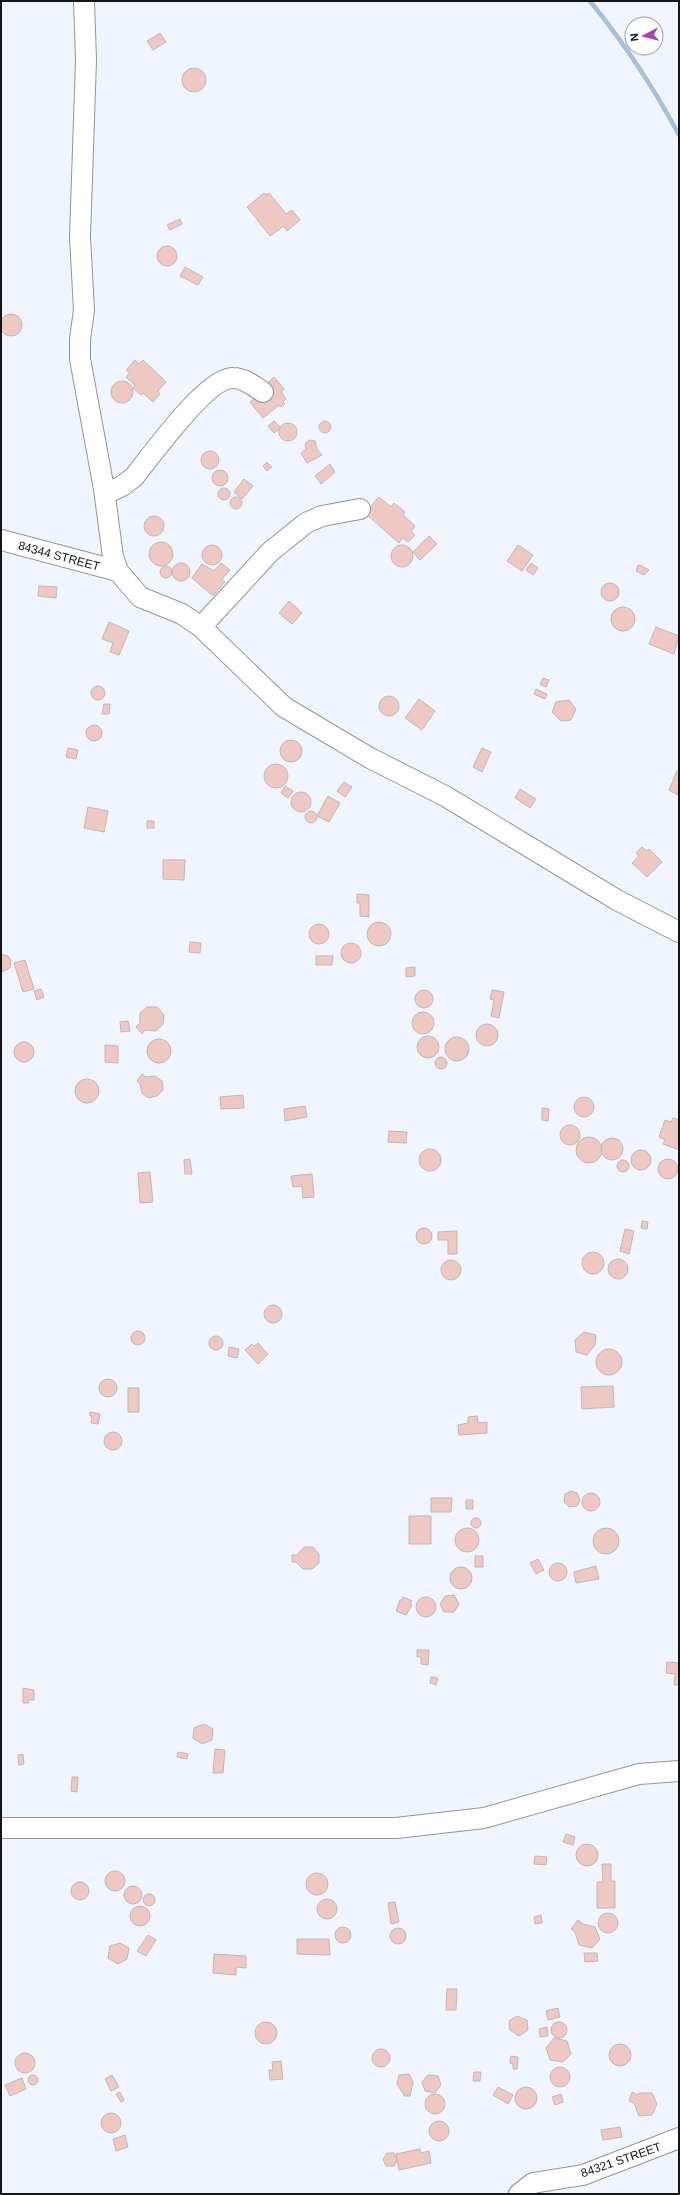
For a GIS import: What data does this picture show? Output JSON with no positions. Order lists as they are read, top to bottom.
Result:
{
  "streets": {
    "street": ["84344 STREET", "84321 STREET"]
  },
  "north": "left"
}
